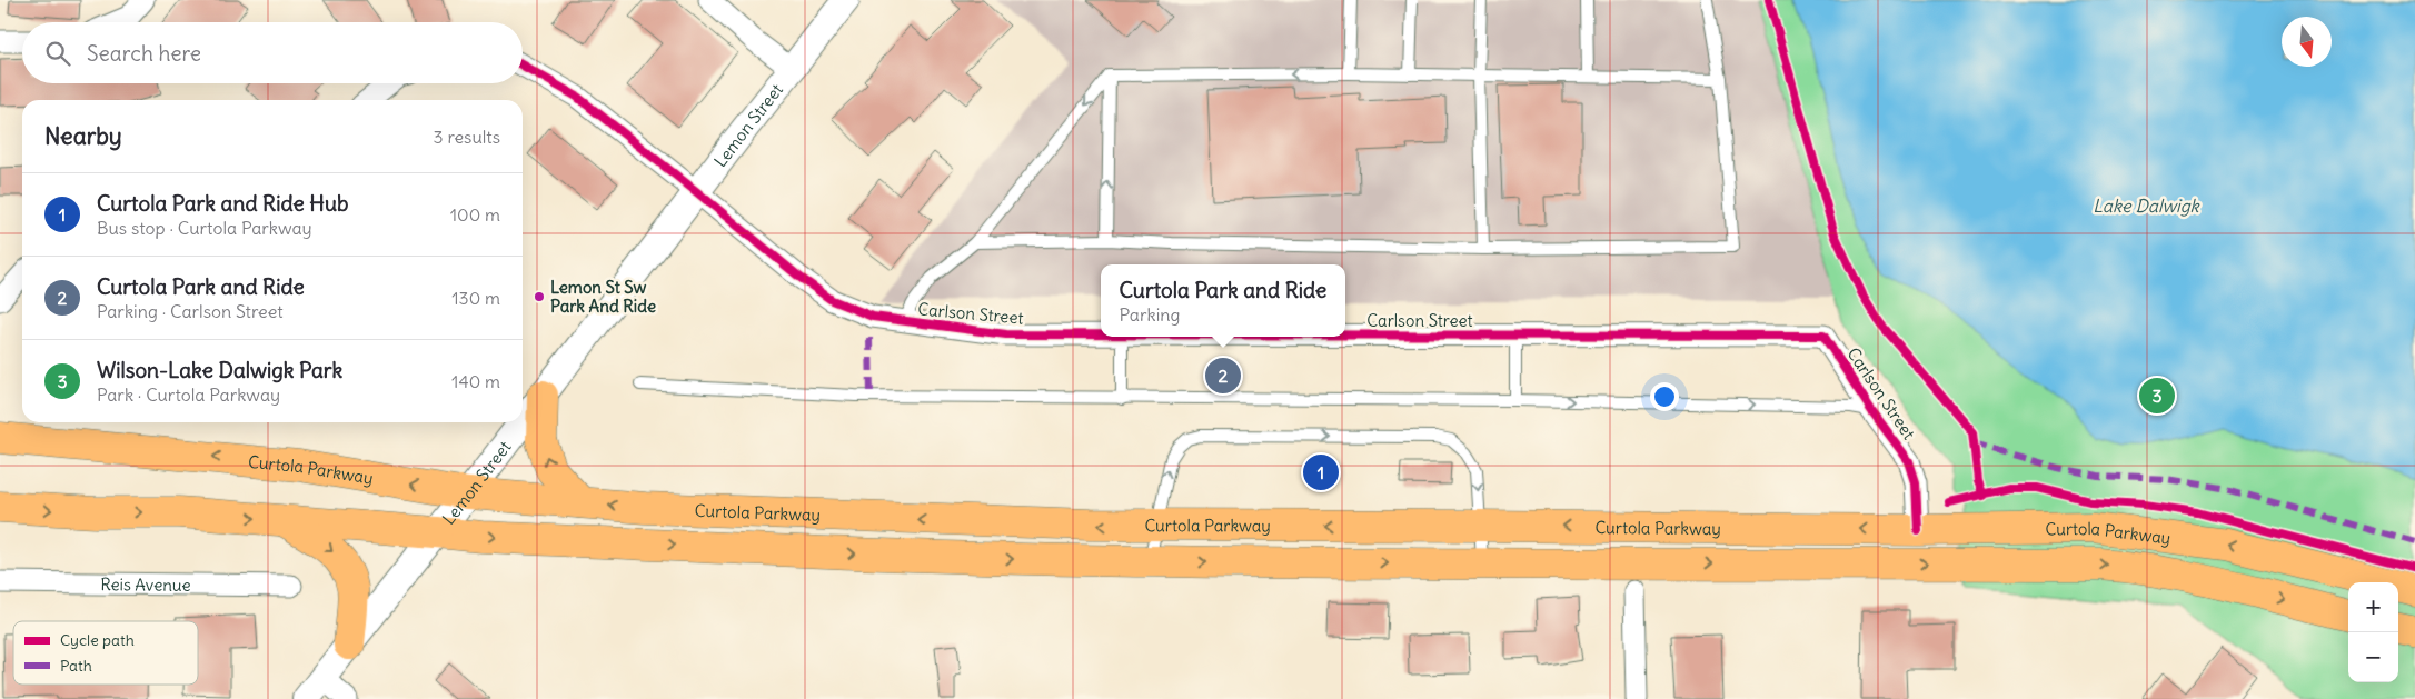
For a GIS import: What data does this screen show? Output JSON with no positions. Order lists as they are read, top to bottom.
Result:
{
  "streets": {
    "main road": ["Curtola Parkway"],
    "street": ["Lemon Street", "Carlson Street", "Reis Avenue"]
  },
  "crossings": [
    ["Lemon Street", "Carlson Street"],
    ["Lemon Street", "Curtola Parkway"],
    ["Carlson Street", "Curtola Parkway"]
  ],
  "water": ["Lake Dalwigk"],
  "places": ["Lemon St Sw Park And Ride"],
  "legend": ["Cycle path", "Path"],
  "north": "bottom",
  "page": {
    "search": "Search here",
    "heading": ["Nearby", "3 results"],
    "list": [
      {
        "mark": "1",
        "name": "Curtola Park and Ride Hub",
        "note": "Bus stop · Curtola Parkway",
        "value": "100 m"
      },
      {
        "mark": "2",
        "name": "Curtola Park and Ride",
        "note": "Parking · Carlson Street",
        "value": "130 m"
      },
      {
        "mark": "3",
        "name": "Wilson-Lake Dalwigk Park",
        "note": "Park · Curtola Parkway",
        "value": "140 m"
      }
    ],
    "popup": ["Curtola Park and Ride", "Parking"],
    "pins": ["2", "3", "1"],
    "map_buttons": ["+", "−"]
  }
}
